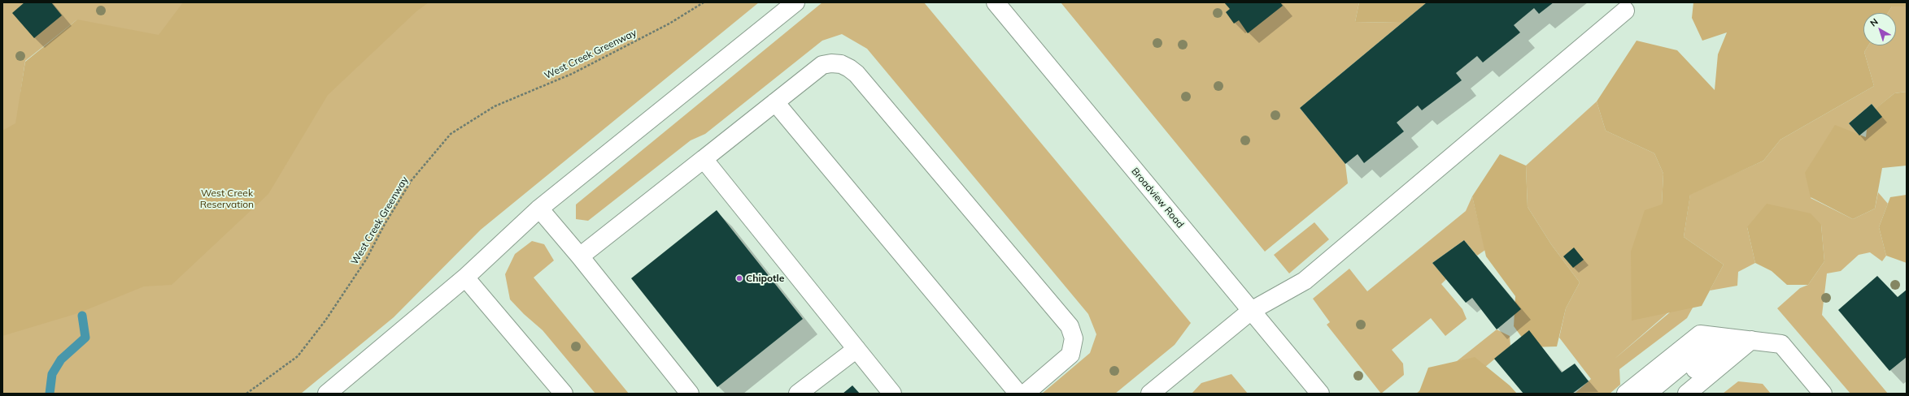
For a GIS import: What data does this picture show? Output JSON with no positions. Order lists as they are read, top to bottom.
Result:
{
  "streets": {
    "main road": ["Broadview Road"],
    "path": ["West Creek Greenway"]
  },
  "parks": ["West Creek Reservation"],
  "places": ["Chipotle"],
  "north": "top left"
}
